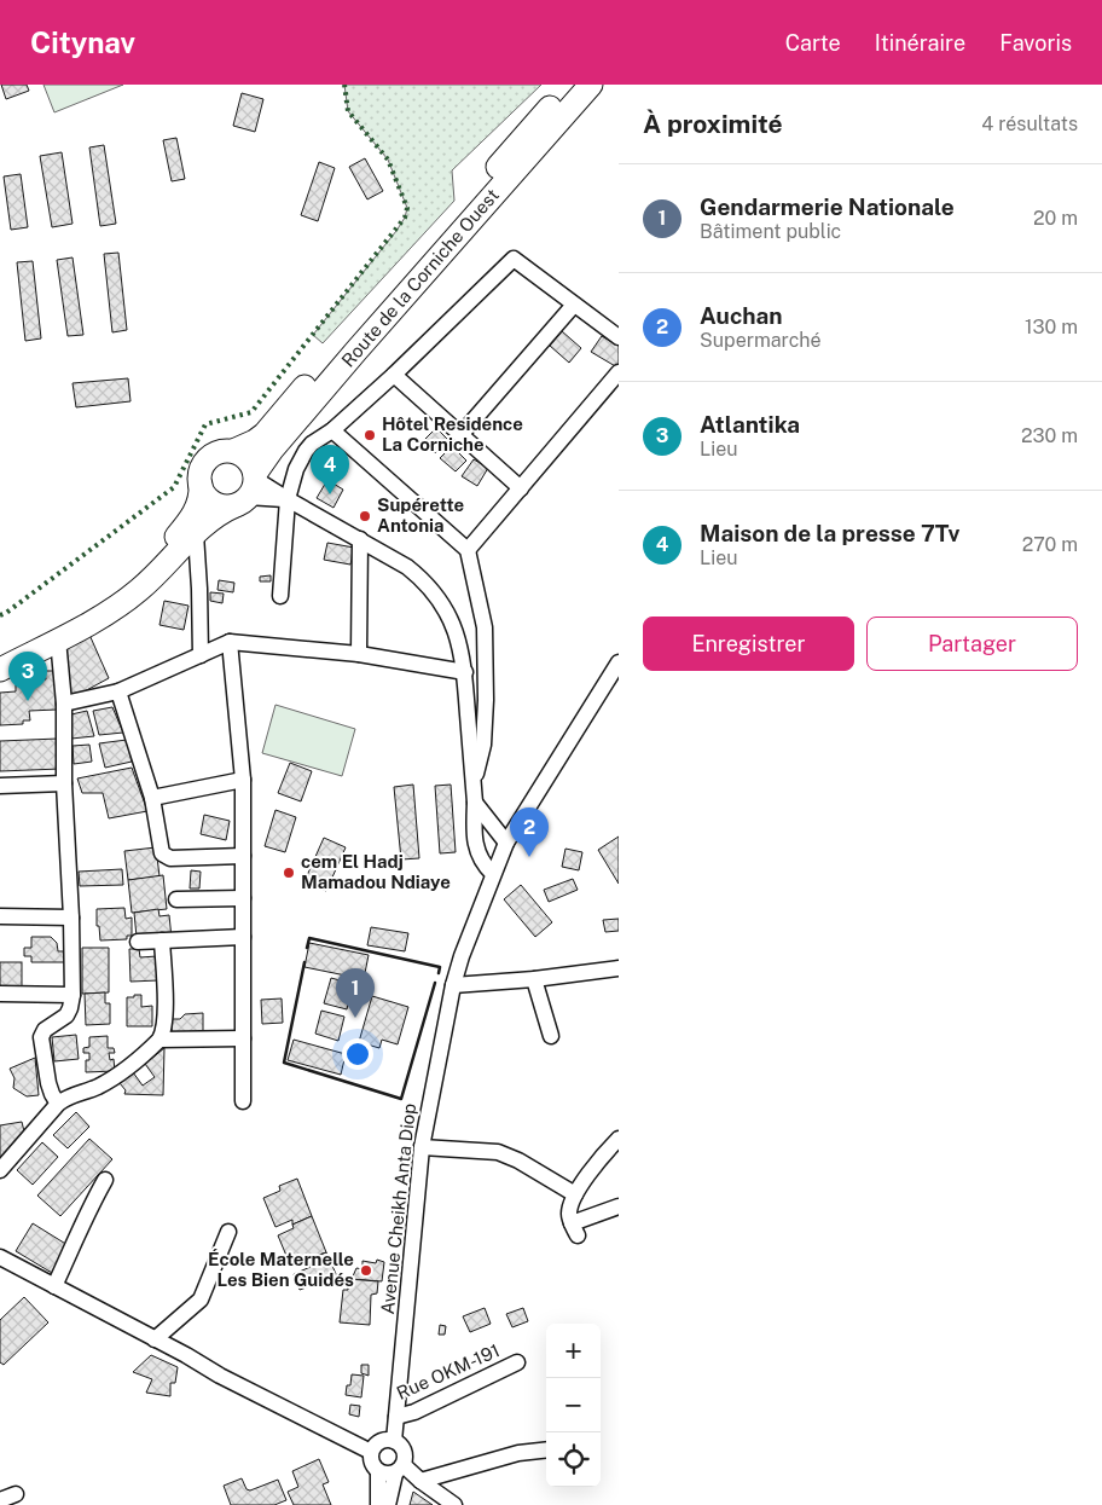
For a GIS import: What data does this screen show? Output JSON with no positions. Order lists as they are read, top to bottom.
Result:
{
  "streets": {
    "highway": ["Route de la Corniche Ouest"],
    "street": ["Avenue Cheikh Anta Diop", "Rue OKM-191"]
  },
  "crossings": [
    ["Avenue Cheikh Anta Diop", "Rue OKM-191"]
  ],
  "places": [
    "Hôtel Residence La Corniche",
    "Supérette Antonia",
    "cem El Hadj Mamadou Ndiaye",
    "École Maternelle Les Bien Guidés"
  ],
  "page": {
    "header": "Citynav",
    "nav": ["Carte", "Itinéraire", "Favoris"],
    "heading": ["À proximité", "4 résultats"],
    "list": [
      {
        "mark": "1",
        "name": "Gendarmerie Nationale",
        "note": "Bâtiment public",
        "value": "20 m"
      },
      {
        "mark": "2",
        "name": "Auchan",
        "note": "Supermarché",
        "value": "130 m"
      },
      {
        "mark": "3",
        "name": "Atlantika",
        "note": "Lieu",
        "value": "230 m"
      },
      {
        "mark": "4",
        "name": "Maison de la presse 7Tv",
        "note": "Lieu",
        "value": "270 m"
      }
    ],
    "pins": [
      "4",
      "3",
      "2",
      "1"
    ],
    "buttons": ["Enregistrer", "Partager"],
    "map_buttons": ["+", "−"]
  }
}
